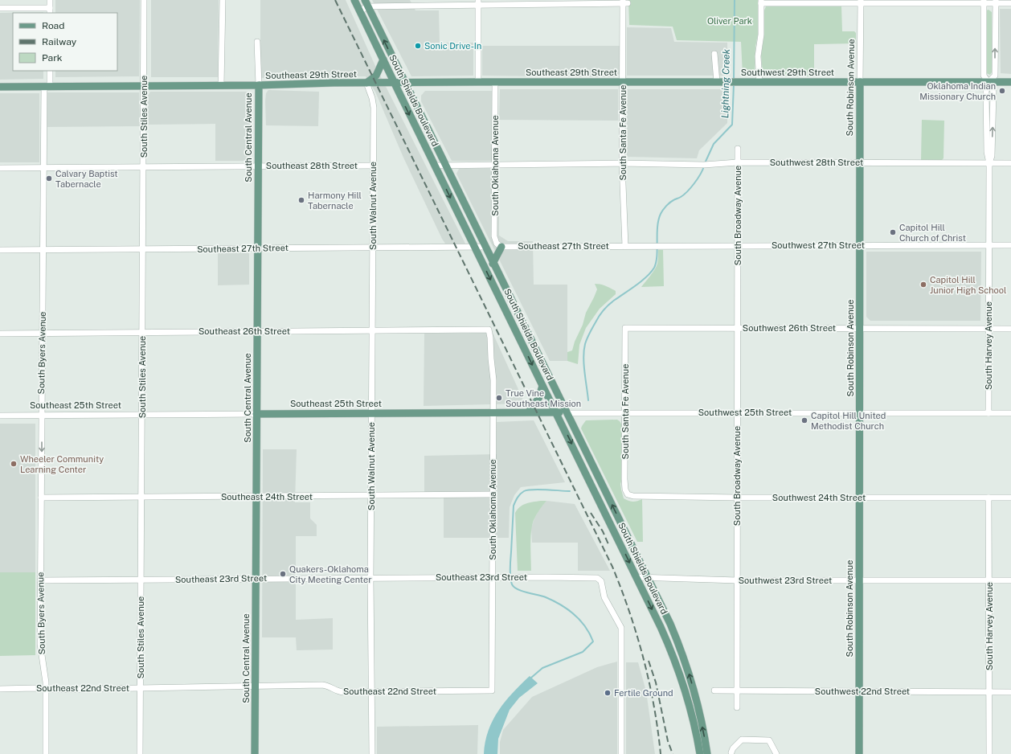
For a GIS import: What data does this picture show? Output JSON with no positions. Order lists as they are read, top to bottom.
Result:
{
  "streets": {
    "main road": [
      "Southeast 29th Street",
      "Southwest 29th Street",
      "South Robinson Avenue",
      "South Shields Boulevard",
      "South Central Avenue",
      "Southeast 25th Street"
    ],
    "street": [
      "South Stiles Avenue",
      "South Santa Fe Avenue",
      "Southwest 28th Street",
      "Southeast 28th Street",
      "South Oklahoma Avenue",
      "South Walnut Avenue",
      "South Broadway Avenue",
      "Southwest 27th Street",
      "Southeast 27th Street",
      "Southwest 26th Street",
      "Southeast 26th Street",
      "South Harvey Avenue",
      "South Byers Avenue",
      "Southwest 25th Street",
      "Southeast 24th Street",
      "Southwest 24th Street",
      "Southeast 23rd Street",
      "Southwest 23rd Street",
      "Southeast 22nd Street",
      "Southwest 22nd Street"
    ]
  },
  "crossings": [
    ["Southeast 29th Street", "Southwest 29th Street"],
    ["Southeast 29th Street", "South Shields Boulevard"],
    ["Southeast 29th Street", "South Stiles Avenue"],
    ["Southeast 29th Street", "South Santa Fe Avenue"],
    ["Southeast 29th Street", "South Central Avenue"],
    ["Southeast 29th Street", "South Oklahoma Avenue"],
    ["Southeast 29th Street", "South Walnut Avenue"],
    ["Southeast 29th Street", "South Byers Avenue"],
    ["Southwest 29th Street", "South Robinson Avenue"],
    ["Southwest 29th Street", "South Santa Fe Avenue"],
    ["Southwest 29th Street", "South Harvey Avenue"],
    ["South Robinson Avenue", "Southwest 28th Street"],
    ["South Robinson Avenue", "Southwest 27th Street"],
    ["South Robinson Avenue", "Southwest 26th Street"],
    ["South Robinson Avenue", "Southwest 25th Street"],
    ["South Robinson Avenue", "Southwest 24th Street"],
    ["South Robinson Avenue", "Southwest 23rd Street"],
    ["South Robinson Avenue", "Southwest 22nd Street"],
    ["South Shields Boulevard", "Southeast 27th Street"],
    ["South Shields Boulevard", "Southeast 25th Street"],
    ["South Shields Boulevard", "Southwest 23rd Street"],
    ["South Stiles Avenue", "Southeast 28th Street"],
    ["South Stiles Avenue", "Southeast 27th Street"],
    ["South Stiles Avenue", "Southeast 26th Street"],
    ["South Stiles Avenue", "Southeast 25th Street"],
    ["South Stiles Avenue", "Southeast 24th Street"],
    ["South Stiles Avenue", "Southeast 23rd Street"],
    ["South Stiles Avenue", "Southeast 22nd Street"],
    ["South Santa Fe Avenue", "Southwest 28th Street"],
    ["South Santa Fe Avenue", "Southwest 27th Street"],
    ["South Santa Fe Avenue", "Southeast 27th Street"],
    ["South Santa Fe Avenue", "Southwest 26th Street"],
    ["South Santa Fe Avenue", "Southeast 25th Street"],
    ["South Santa Fe Avenue", "Southwest 24th Street"],
    ["South Central Avenue", "Southeast 28th Street"],
    ["South Central Avenue", "Southeast 27th Street"],
    ["South Central Avenue", "Southeast 26th Street"],
    ["South Central Avenue", "Southeast 25th Street"],
    ["South Central Avenue", "Southeast 24th Street"],
    ["South Central Avenue", "Southeast 23rd Street"],
    ["South Central Avenue", "Southeast 22nd Street"],
    ["Southwest 28th Street", "South Broadway Avenue"],
    ["Southwest 28th Street", "South Harvey Avenue"],
    ["Southeast 28th Street", "South Walnut Avenue"],
    ["Southeast 28th Street", "South Byers Avenue"],
    ["South Oklahoma Avenue", "Southeast 27th Street"],
    ["South Oklahoma Avenue", "Southeast 26th Street"],
    ["South Oklahoma Avenue", "Southeast 25th Street"],
    ["South Oklahoma Avenue", "Southeast 24th Street"],
    ["South Oklahoma Avenue", "Southeast 23rd Street"],
    ["South Oklahoma Avenue", "Southeast 22nd Street"],
    ["South Walnut Avenue", "Southeast 27th Street"],
    ["South Walnut Avenue", "Southeast 26th Street"],
    ["South Walnut Avenue", "Southeast 25th Street"],
    ["South Walnut Avenue", "Southeast 24th Street"],
    ["South Walnut Avenue", "Southeast 23rd Street"],
    ["South Walnut Avenue", "Southeast 22nd Street"],
    ["South Broadway Avenue", "Southwest 27th Street"],
    ["South Broadway Avenue", "Southwest 26th Street"],
    ["South Broadway Avenue", "Southwest 25th Street"],
    ["South Broadway Avenue", "Southwest 24th Street"],
    ["South Broadway Avenue", "Southwest 23rd Street"],
    ["South Broadway Avenue", "Southwest 22nd Street"],
    ["Southwest 27th Street", "Southeast 27th Street"],
    ["Southwest 27th Street", "South Harvey Avenue"],
    ["Southeast 27th Street", "South Byers Avenue"],
    ["Southwest 26th Street", "South Harvey Avenue"],
    ["Southeast 26th Street", "South Byers Avenue"],
    ["South Harvey Avenue", "Southwest 25th Street"],
    ["South Harvey Avenue", "Southwest 24th Street"],
    ["South Harvey Avenue", "Southwest 23rd Street"],
    ["South Harvey Avenue", "Southwest 22nd Street"],
    ["South Byers Avenue", "Southeast 25th Street"],
    ["South Byers Avenue", "Southeast 24th Street"],
    ["South Byers Avenue", "Southeast 23rd Street"],
    ["South Byers Avenue", "Southeast 22nd Street"],
    ["Southeast 25th Street", "Southwest 25th Street"]
  ],
  "water": ["Lightning Creek"],
  "parks": ["Oliver Park"],
  "places": [
    "Sonic Drive-In",
    "Oklahoma Indian Missionary Church",
    "Calvary Baptist Tabernacle",
    "Harmony Hill Tabernacle",
    "Capitol Hill Church of Christ",
    "Capitol Hill Junior High School",
    "True Vine Southeast Mission",
    "Capitol Hill United Methodist Church",
    "Wheeler Community Learning Center",
    "Quakers-Oklahoma City Meeting Center",
    "Fertile Ground"
  ],
  "legend": ["Road", "Railway", "Park"]
}
